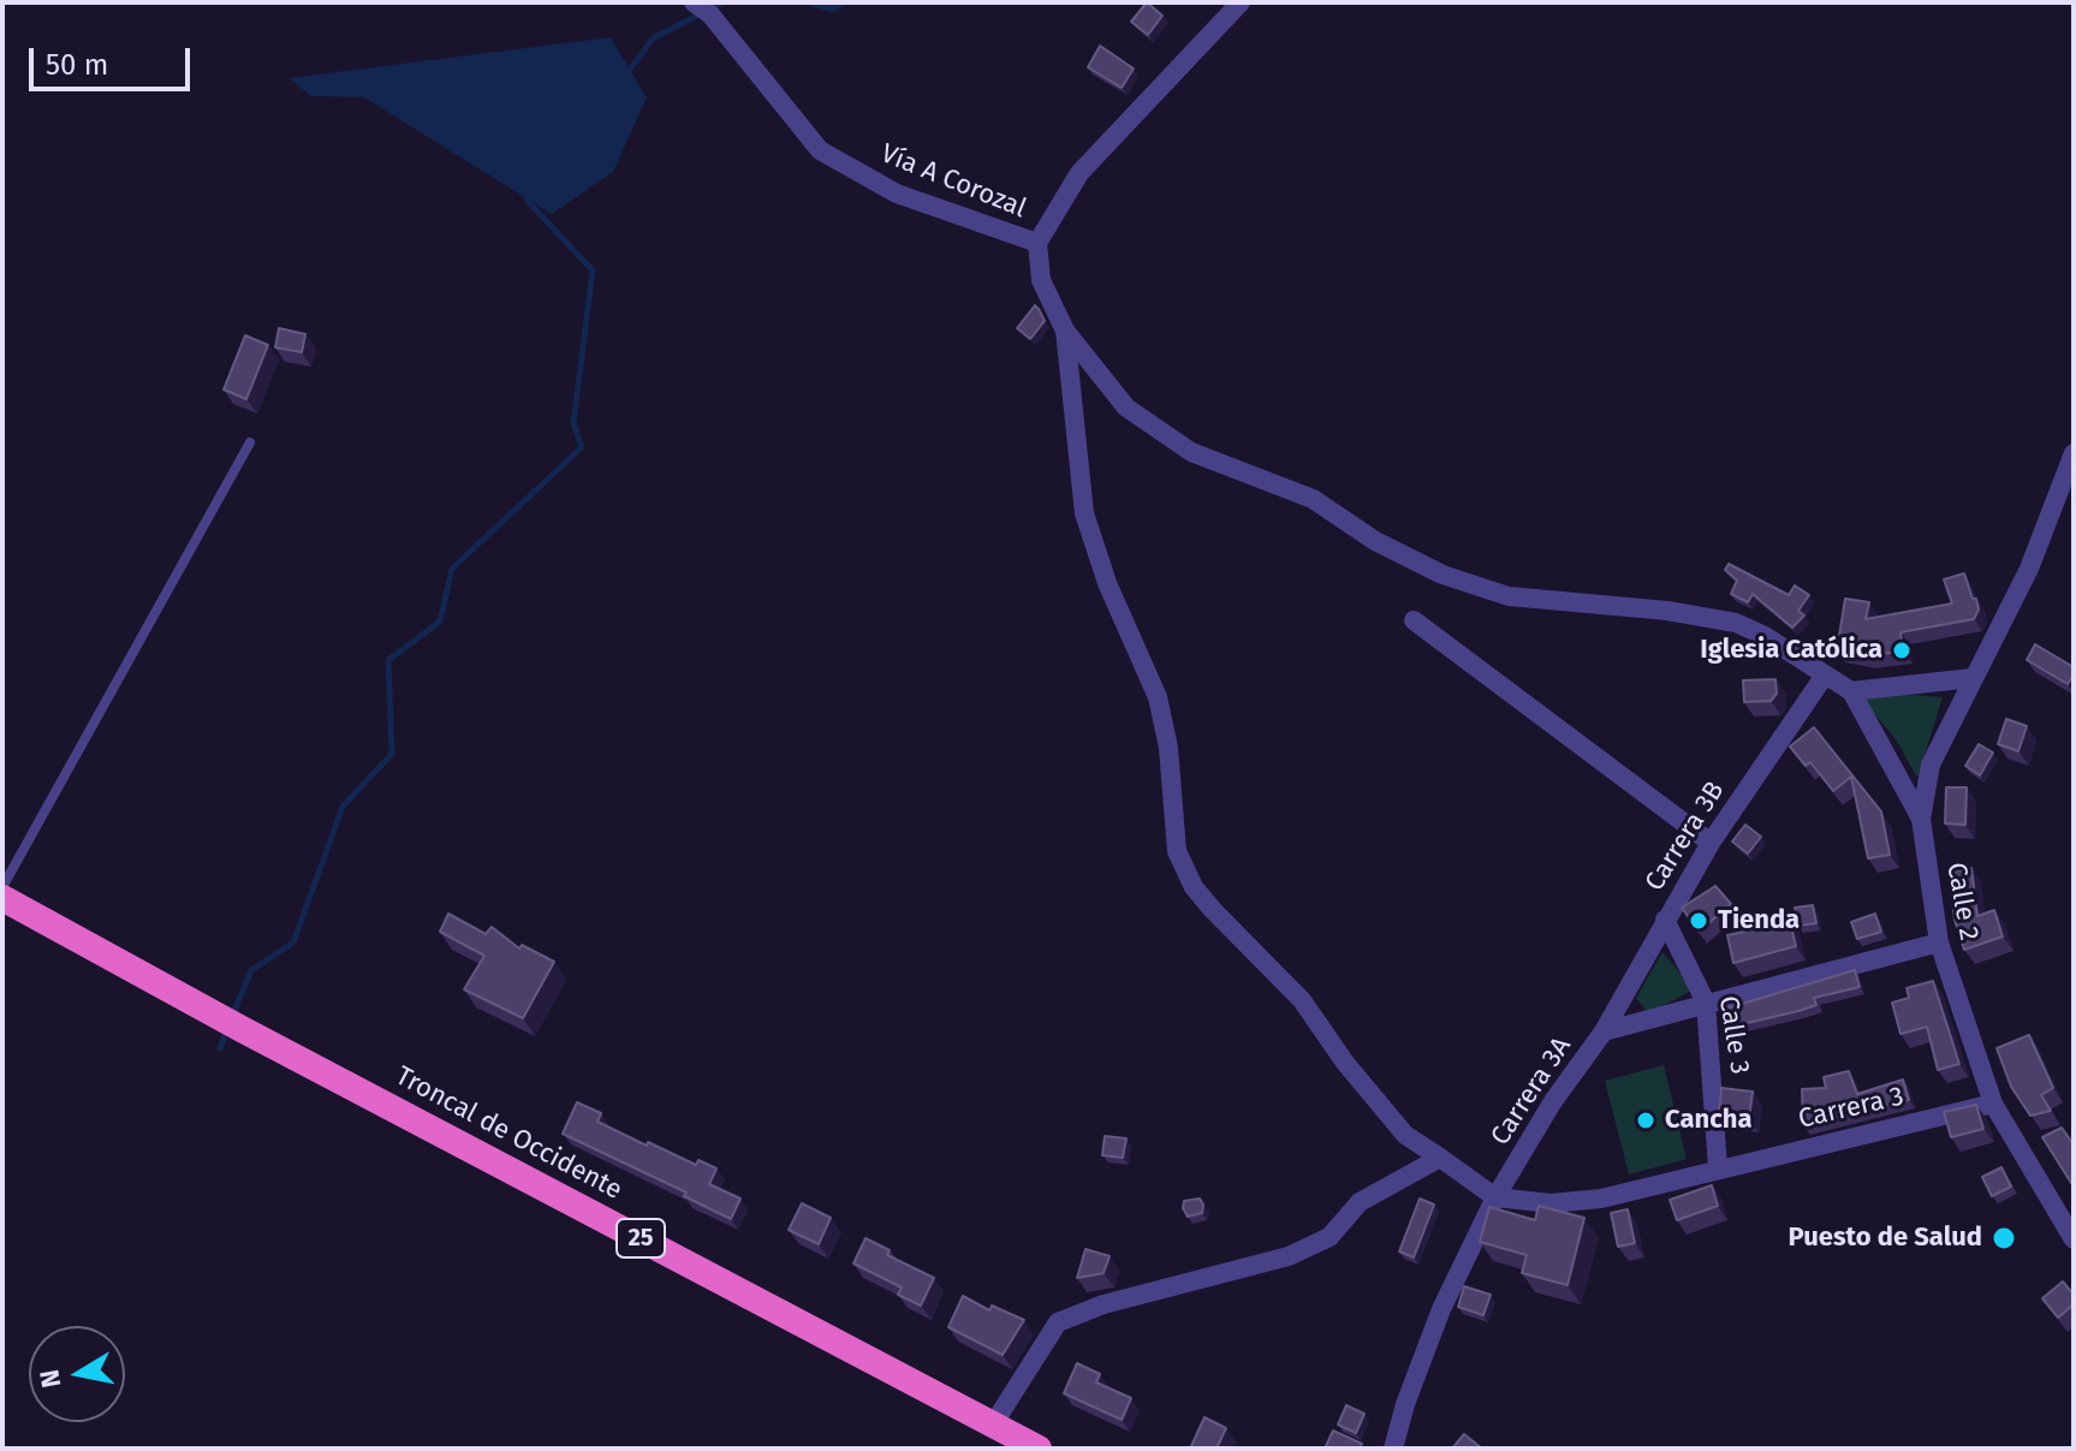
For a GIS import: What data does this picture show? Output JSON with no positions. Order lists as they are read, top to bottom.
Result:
{
  "streets": {
    "highway": ["Troncal de Occidente", "25"],
    "street": [
      "Vía A Corozal",
      "Carrera 3B",
      "Calle 2",
      "Calle 3",
      "Carrera 3A",
      "Carrera 3"
    ]
  },
  "crossings": [
    ["Carrera 3B", "Calle 3"],
    ["Carrera 3B", "Carrera 3A"],
    ["Calle 2", "Carrera 3A"],
    ["Calle 2", "Carrera 3"],
    ["Calle 3", "Carrera 3A"],
    ["Calle 3", "Carrera 3"],
    ["Carrera 3A", "Carrera 3"]
  ],
  "places": [
    "Iglesia Católica",
    "Tienda",
    "Cancha",
    "Puesto de Salud"
  ],
  "scale_bar": "50 m",
  "north": "left"
}
